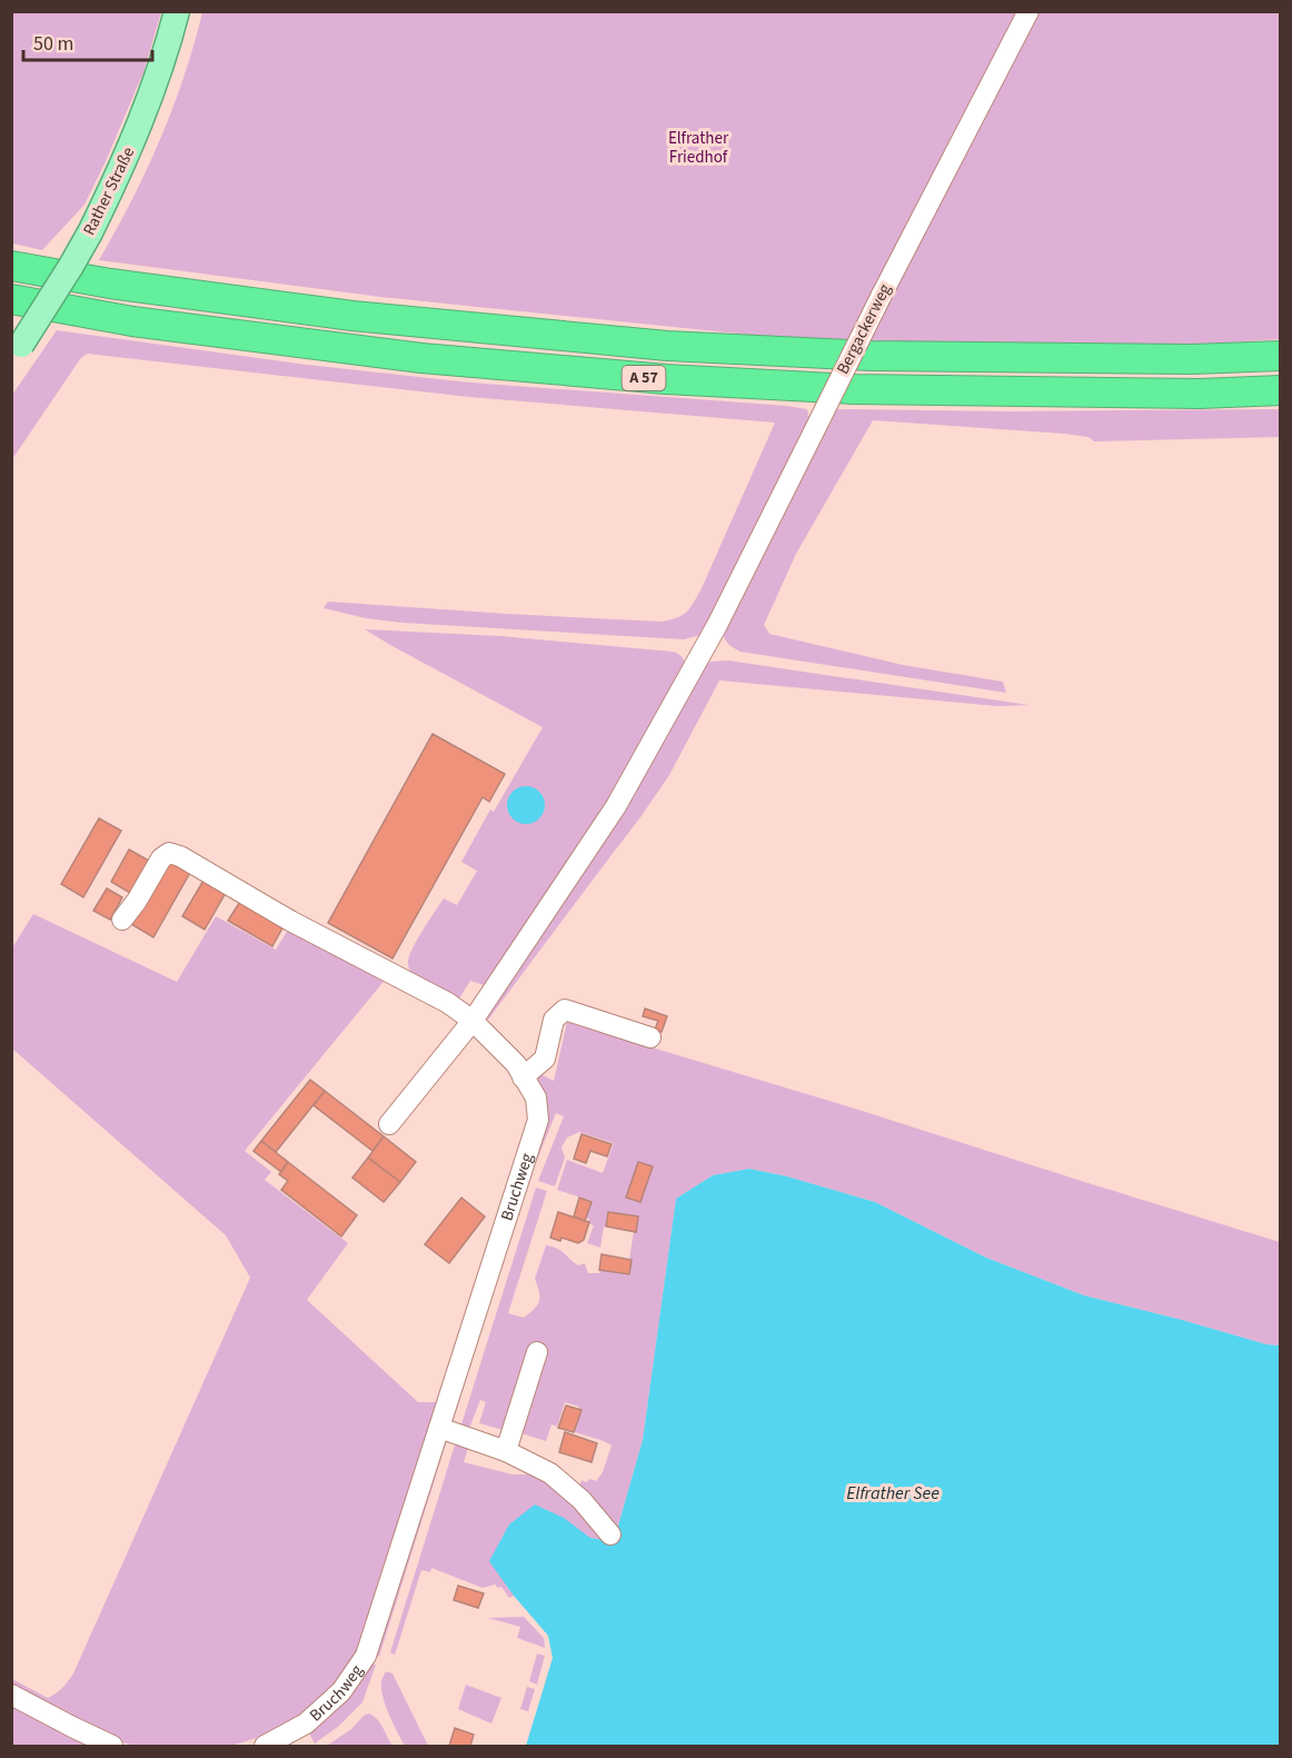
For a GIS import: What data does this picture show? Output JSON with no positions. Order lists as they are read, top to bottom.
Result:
{
  "streets": {
    "highway": ["A 57"],
    "main road": ["Rather Straße"],
    "street": ["Bergackerweg", "Bruchweg"]
  },
  "crossings": [
    ["Bergackerweg", "Bruchweg"]
  ],
  "water": ["Elfrather See"],
  "parks": ["Elfrather Friedhof"],
  "scale_bar": "50 m"
}
